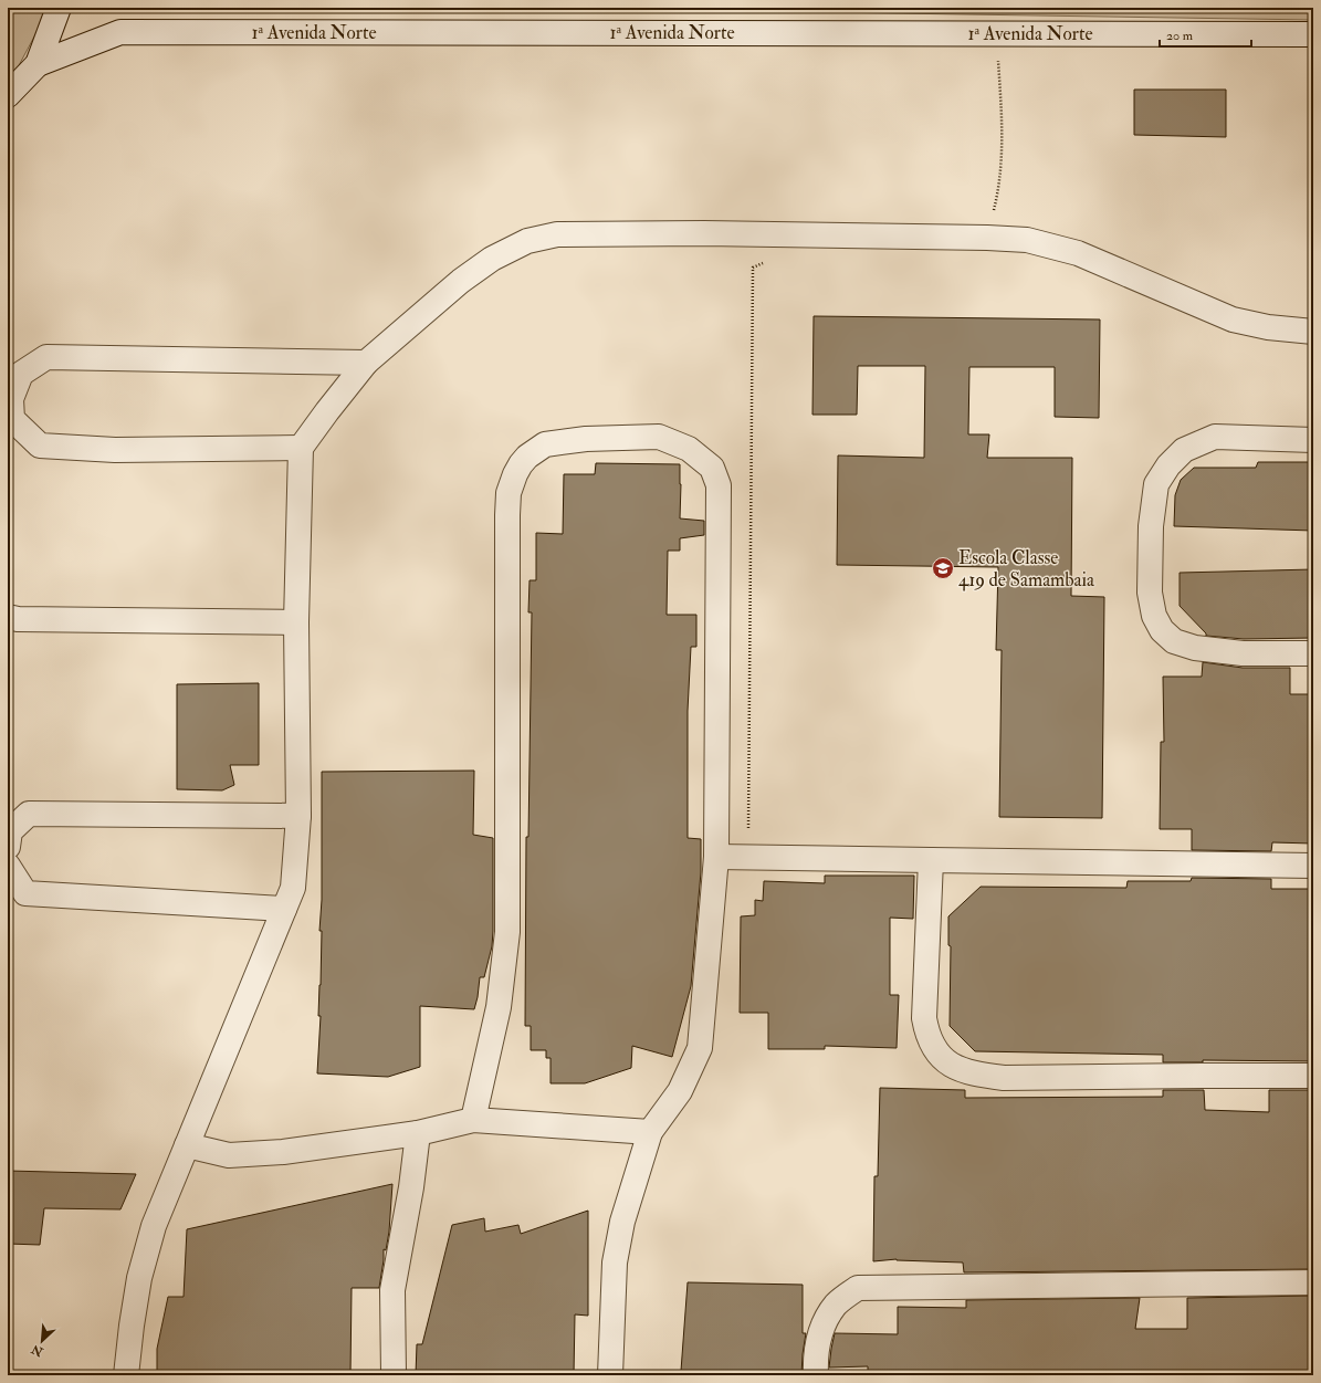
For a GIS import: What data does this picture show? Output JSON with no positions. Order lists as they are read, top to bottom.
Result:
{
  "streets": {
    "street": ["1ᵃ Avenida Norte"]
  },
  "places": {
    "school or university": ["Escola Classe 419 de Samambaia"]
  },
  "scale_bar": "20 m",
  "north": "bottom left"
}
